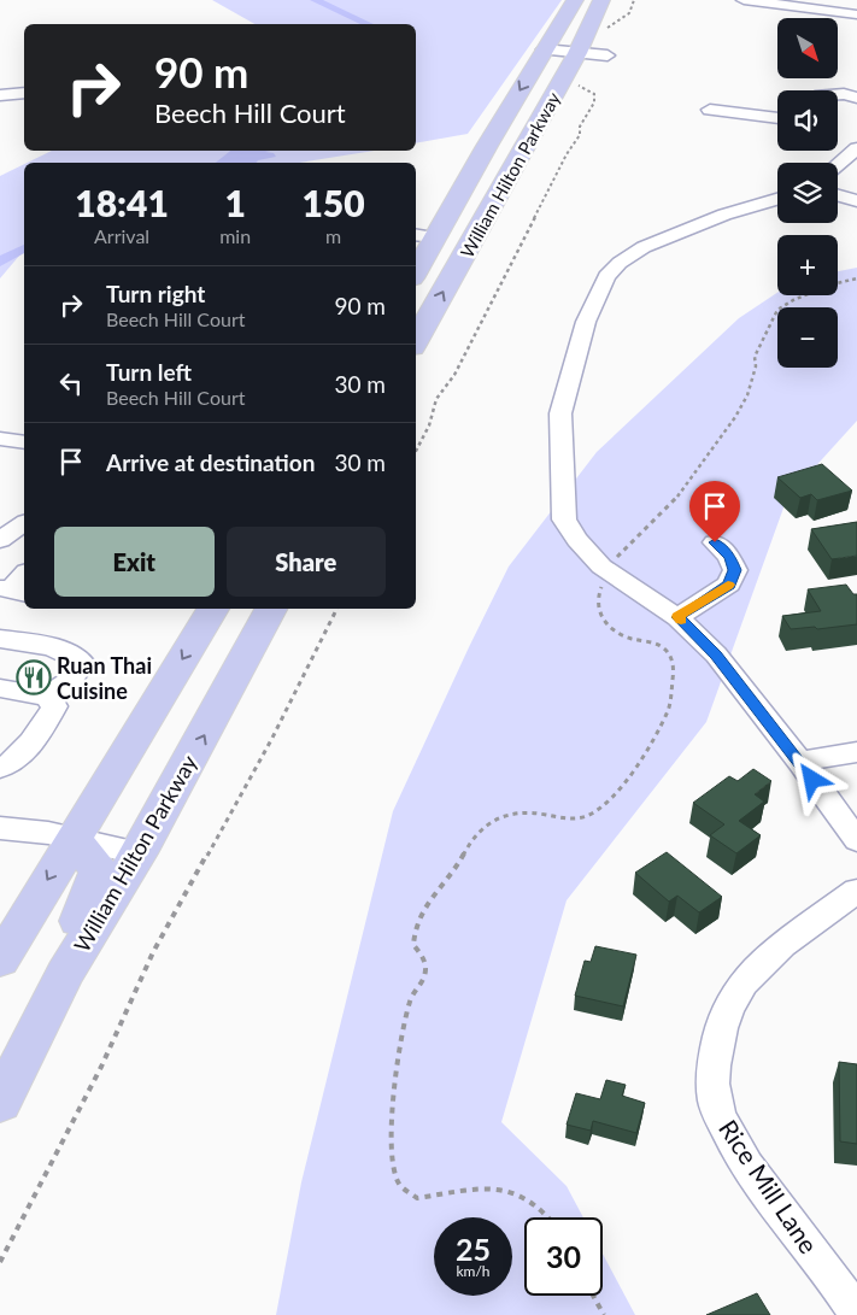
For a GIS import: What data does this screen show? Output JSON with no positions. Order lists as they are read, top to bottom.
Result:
{
  "streets": {
    "highway": ["William Hilton Parkway"],
    "street": ["Rice Mill Lane"]
  },
  "places": {
    "restaurant": ["Ruan Thai Cuisine"]
  },
  "north": "bottom right",
  "page": {
    "map_buttons": ["+", "−"],
    "turn": ["90 m", "Beech Hill Court"],
    "eta": [
      "18:41",
      "Arrival",
      "1",
      "min",
      "150",
      "m"
    ],
    "list": [
      {
        "name": "Turn right",
        "note": "Beech Hill Court",
        "value": "90 m"
      },
      {
        "name": "Turn left",
        "note": "Beech Hill Court",
        "value": "30 m"
      },
      {
        "name": "Arrive at destination",
        "value": "30 m"
      }
    ],
    "buttons": ["Exit", "Share"],
    "speed": "25 km/h",
    "limit": "30"
  }
}
